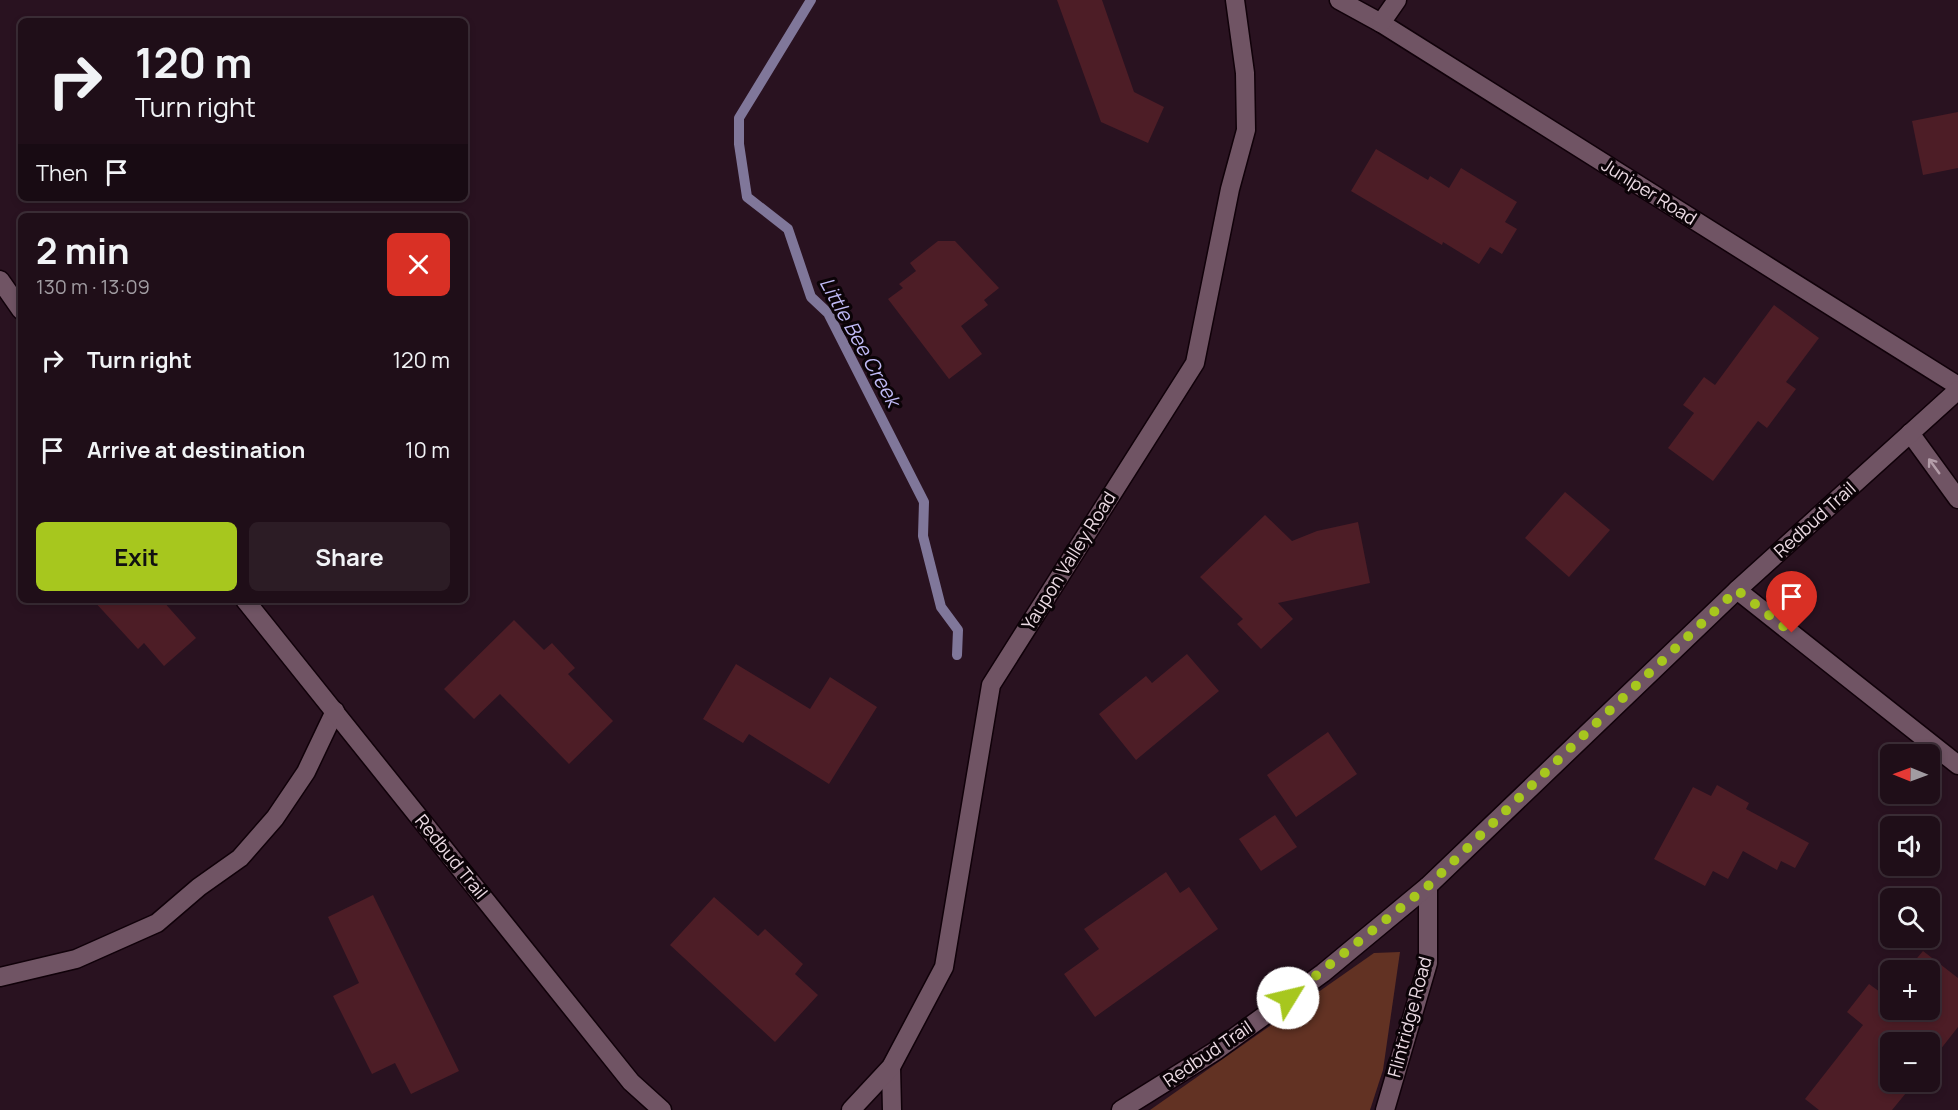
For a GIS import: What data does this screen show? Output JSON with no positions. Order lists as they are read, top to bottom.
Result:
{
  "streets": {
    "street": [
      "Juniper Road",
      "Redbud Trail",
      "Yaupon Valley Road",
      "Flintridge Road"
    ]
  },
  "crossings": [
    ["Juniper Road", "Redbud Trail"],
    ["Redbud Trail", "Flintridge Road"]
  ],
  "water": ["Little Bee Creek"],
  "north": "left",
  "page": {
    "turn": ["120 m", "Turn right"],
    "then": "Then",
    "heading": ["2 min", "130 m · 13:09"],
    "list": [
      {
        "name": "Turn right",
        "value": "120 m"
      },
      {
        "name": "Arrive at destination",
        "value": "10 m"
      }
    ],
    "buttons": ["Exit", "Share"],
    "map_buttons": ["+", "−"]
  }
}
